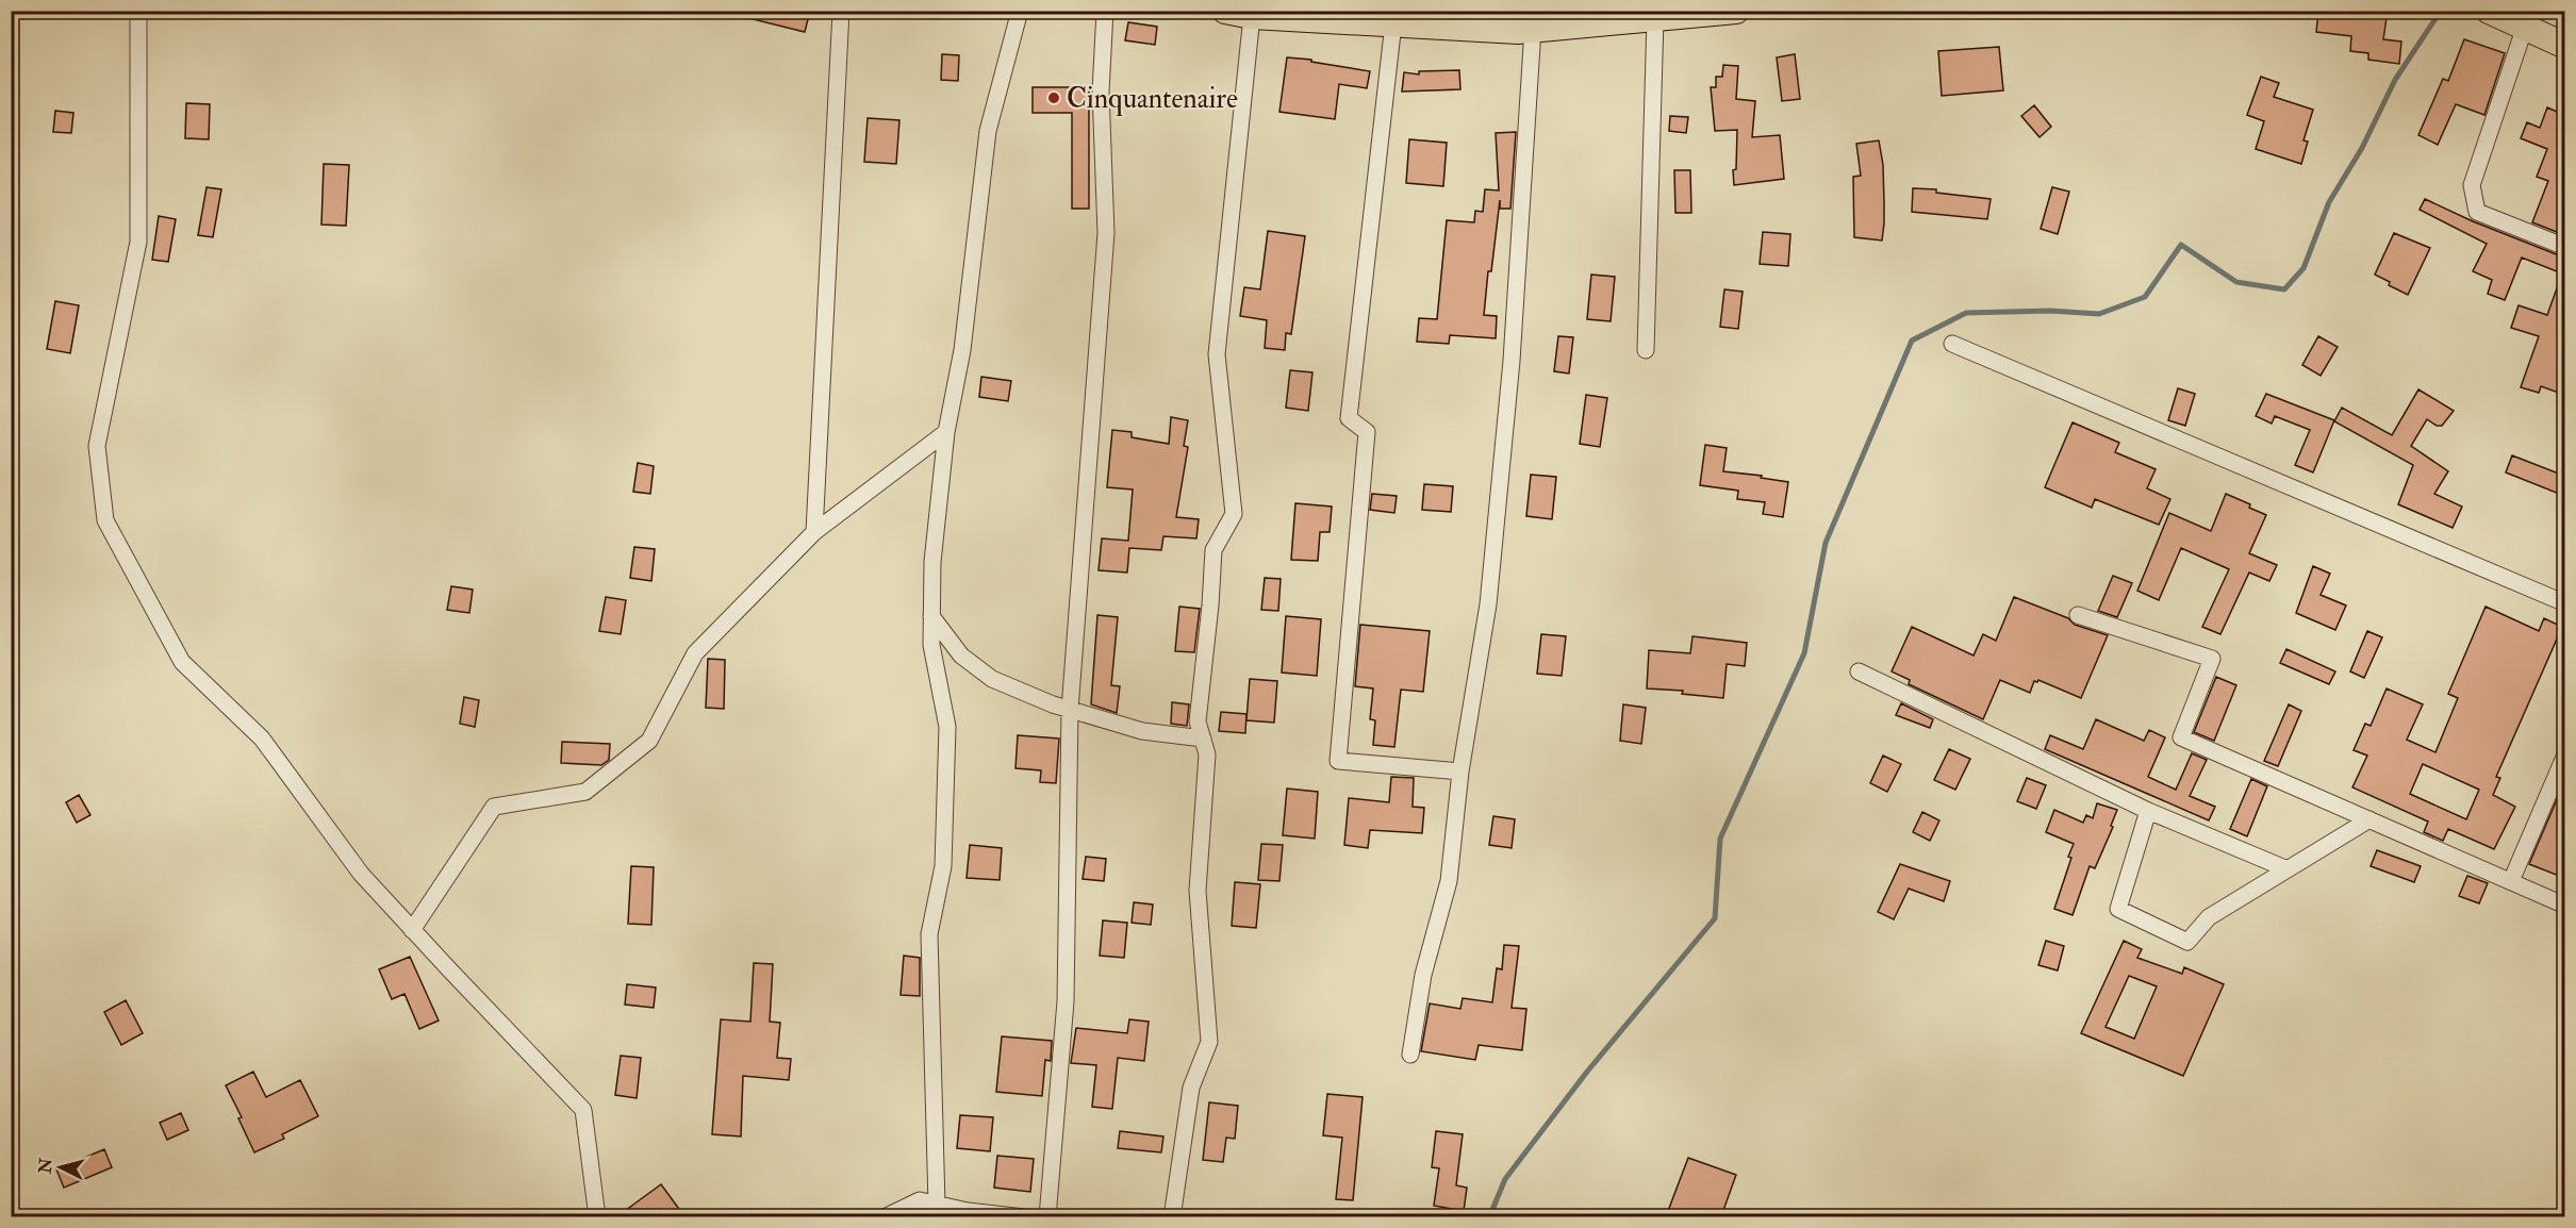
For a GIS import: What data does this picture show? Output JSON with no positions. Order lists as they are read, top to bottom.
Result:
{
  "places": ["Cinquantenaire"],
  "north": "left"
}
